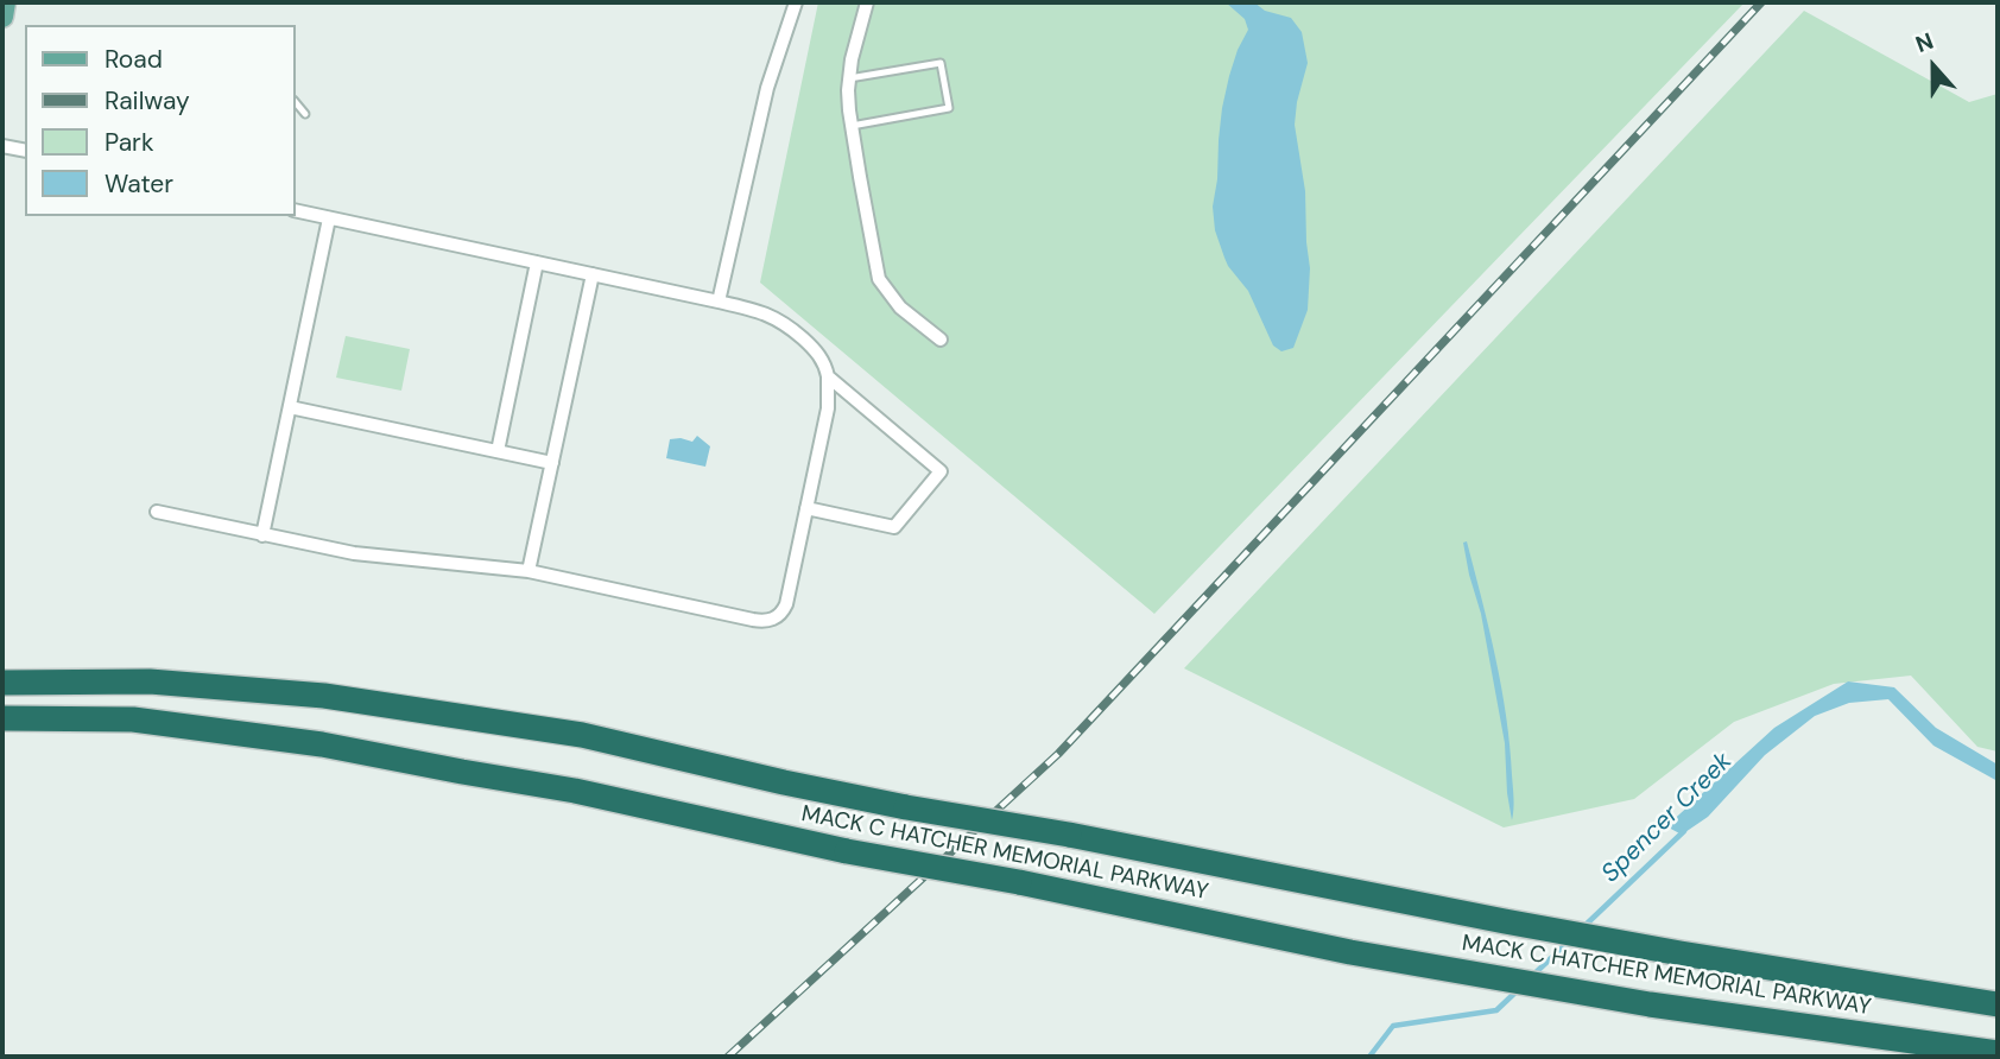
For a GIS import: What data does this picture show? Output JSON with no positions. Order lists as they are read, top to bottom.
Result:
{
  "streets": {
    "highway": ["MACK C HATCHER MEMORIAL PARKWAY"]
  },
  "water": ["Spencer Creek"],
  "legend": [
    "Road",
    "Railway",
    "Park",
    "Water"
  ],
  "north": "top"
}
